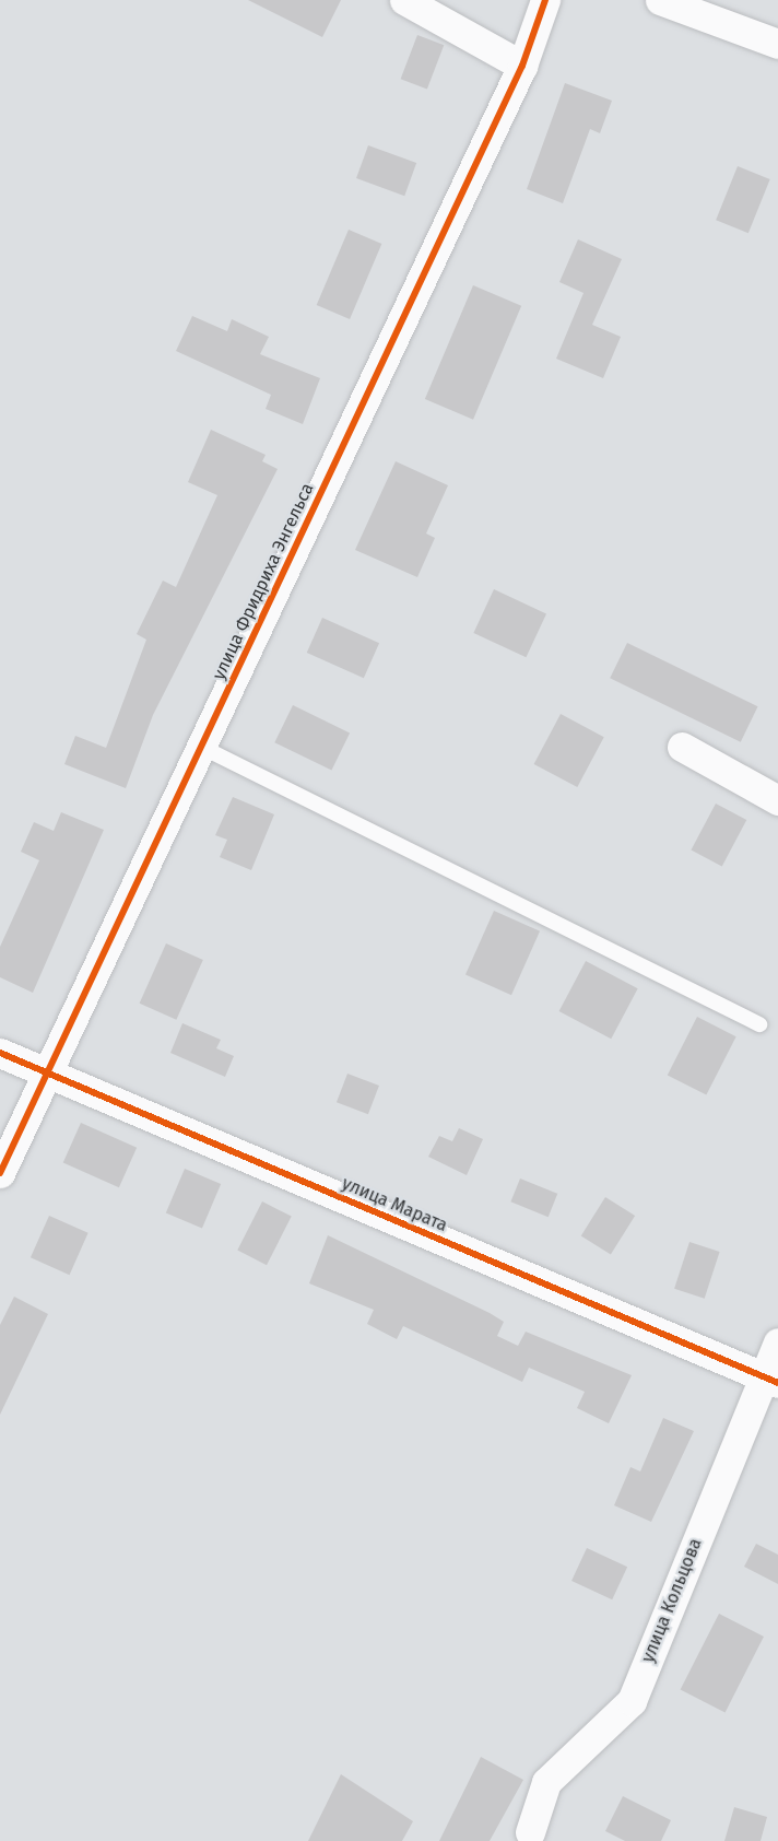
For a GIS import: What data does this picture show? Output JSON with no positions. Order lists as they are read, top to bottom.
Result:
{
  "streets": {
    "street": ["улица Фридриха Энгельса", "улица Марата", "улица Кольцова"]
  },
  "crossings": [
    ["улица Фридриха Энгельса", "улица Марата"],
    ["улица Марата", "улица Кольцова"]
  ]
}
